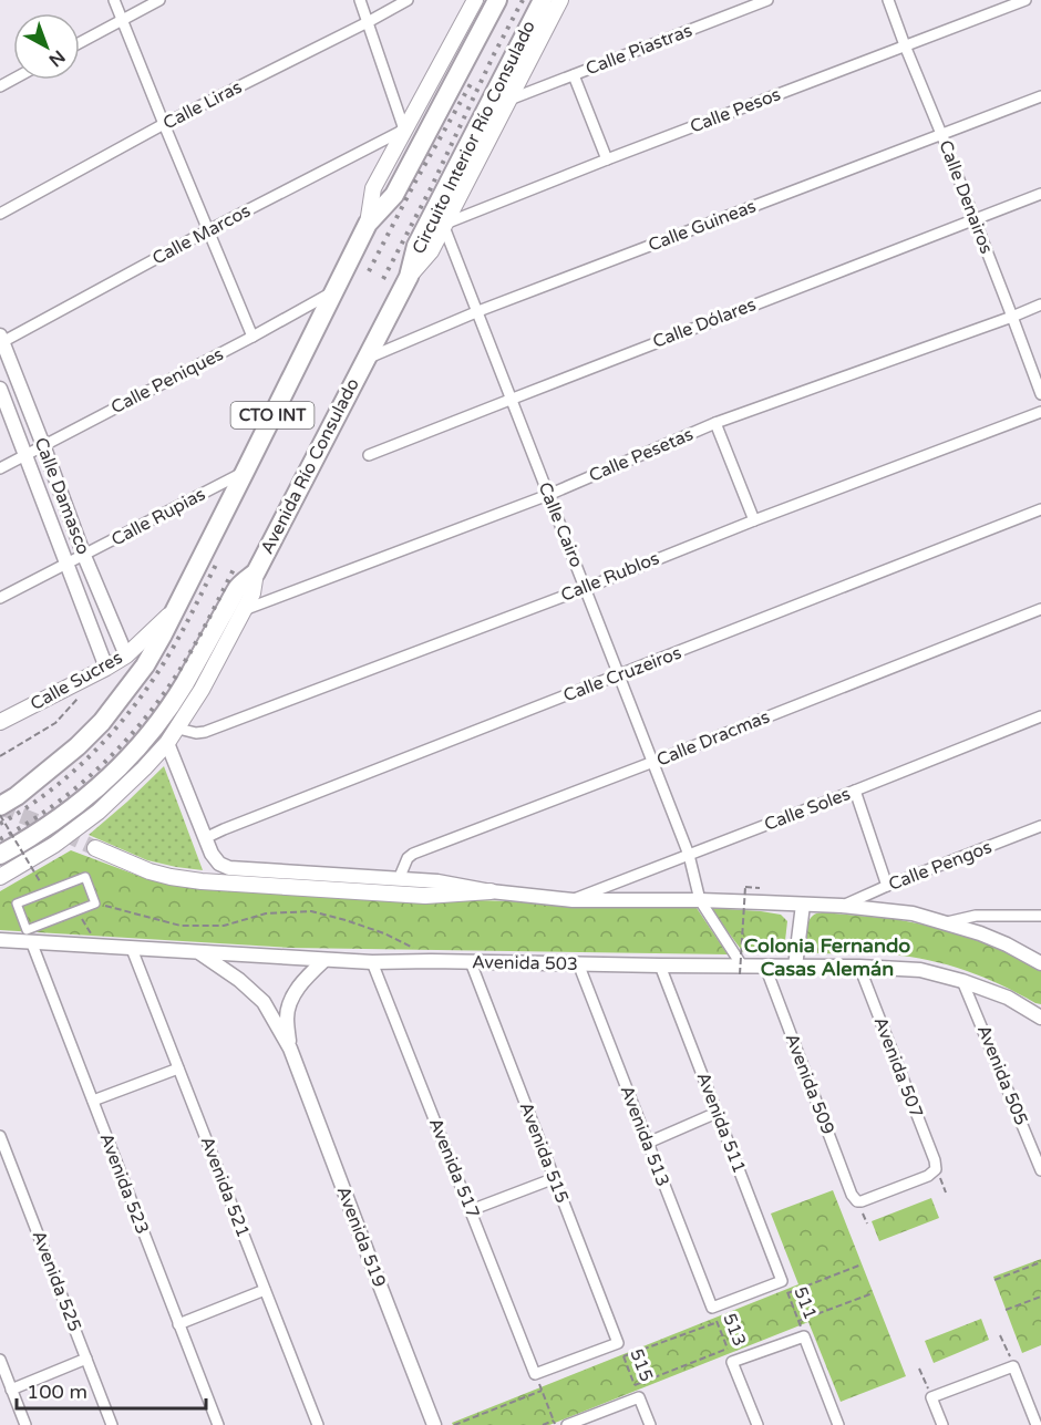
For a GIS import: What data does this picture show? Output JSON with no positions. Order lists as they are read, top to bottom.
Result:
{
  "streets": {
    "highway": ["Circuito Interior Río Consulado", "CTO INT", "Avenida Río Consulado"],
    "main road": ["Calle Sucres"],
    "street": [
      "Calle Piastras",
      "Calle Liras",
      "Calle Pesos",
      "Calle Denairos",
      "Calle Guineas",
      "Calle Marcos",
      "Calle Dólares",
      "Calle Peniques",
      "Calle Pesetas",
      "Calle Damasco",
      "Calle Rupias",
      "Calle Cairo",
      "Calle Rublos",
      "Calle Cruzeiros",
      "Calle Dracmas",
      "Calle Soles",
      "Calle Pengos",
      "Avenida 503",
      "Avenida 507",
      "Avenida 505",
      "Avenida 509",
      "Avenida 511",
      "Avenida 513",
      "Avenida 515",
      "Avenida 517",
      "Avenida 523",
      "Avenida 521",
      "Avenida 519",
      "Avenida 525"
    ],
    "path": ["511", "513", "515"]
  },
  "crossings": [
    ["Calle Piastras", "Avenida Río Consulado"],
    ["Calle Pesos", "Calle Denairos"],
    ["Calle Pesos", "Avenida Río Consulado"],
    ["Calle Pesos", "Calle Cairo"],
    ["Circuito Interior Río Consulado", "Avenida Río Consulado"],
    ["Calle Denairos", "Calle Guineas"],
    ["Calle Denairos", "Calle Dólares"],
    ["Calle Denairos", "Calle Pesetas"],
    ["Calle Guineas", "Avenida Río Consulado"],
    ["Calle Guineas", "Calle Cairo"],
    ["Calle Marcos", "CTO INT"],
    ["Calle Marcos", "Calle Damasco"],
    ["Calle Dólares", "Calle Cairo"],
    ["Calle Peniques", "CTO INT"],
    ["Calle Peniques", "Calle Damasco"],
    ["CTO INT", "Avenida Río Consulado"],
    ["CTO INT", "Calle Rupias"],
    ["CTO INT", "Calle Sucres"],
    ["Calle Pesetas", "Avenida Río Consulado"],
    ["Calle Pesetas", "Calle Cairo"],
    ["Avenida Río Consulado", "Calle Cairo"],
    ["Avenida Río Consulado", "Calle Rublos"],
    ["Calle Damasco", "Calle Rupias"],
    ["Calle Damasco", "Calle Sucres"],
    ["Calle Cairo", "Calle Rublos"],
    ["Calle Cairo", "Calle Cruzeiros"],
    ["Calle Cairo", "Calle Dracmas"],
    ["Calle Cairo", "Calle Soles"],
    ["Calle Cairo", "Avenida 503"],
    ["Avenida 503", "Avenida 507"],
    ["Avenida 503", "Avenida 505"],
    ["Avenida 503", "Avenida 509"],
    ["Avenida 503", "Avenida 511"],
    ["Avenida 503", "Avenida 513"],
    ["Avenida 503", "Avenida 515"],
    ["Avenida 503", "Avenida 517"],
    ["Avenida 503", "Avenida 523"],
    ["Avenida 503", "Avenida 521"],
    ["Avenida 503", "Avenida 519"],
    ["Avenida 507", "Avenida 509"],
    ["Avenida 511", "511"],
    ["Avenida 513", "513"],
    ["Avenida 515", "515"],
    ["513", "515"]
  ],
  "districts": ["Colonia Fernando Casas Alemán"],
  "scale_bar": "100 m",
  "north": "bottom right"
}
